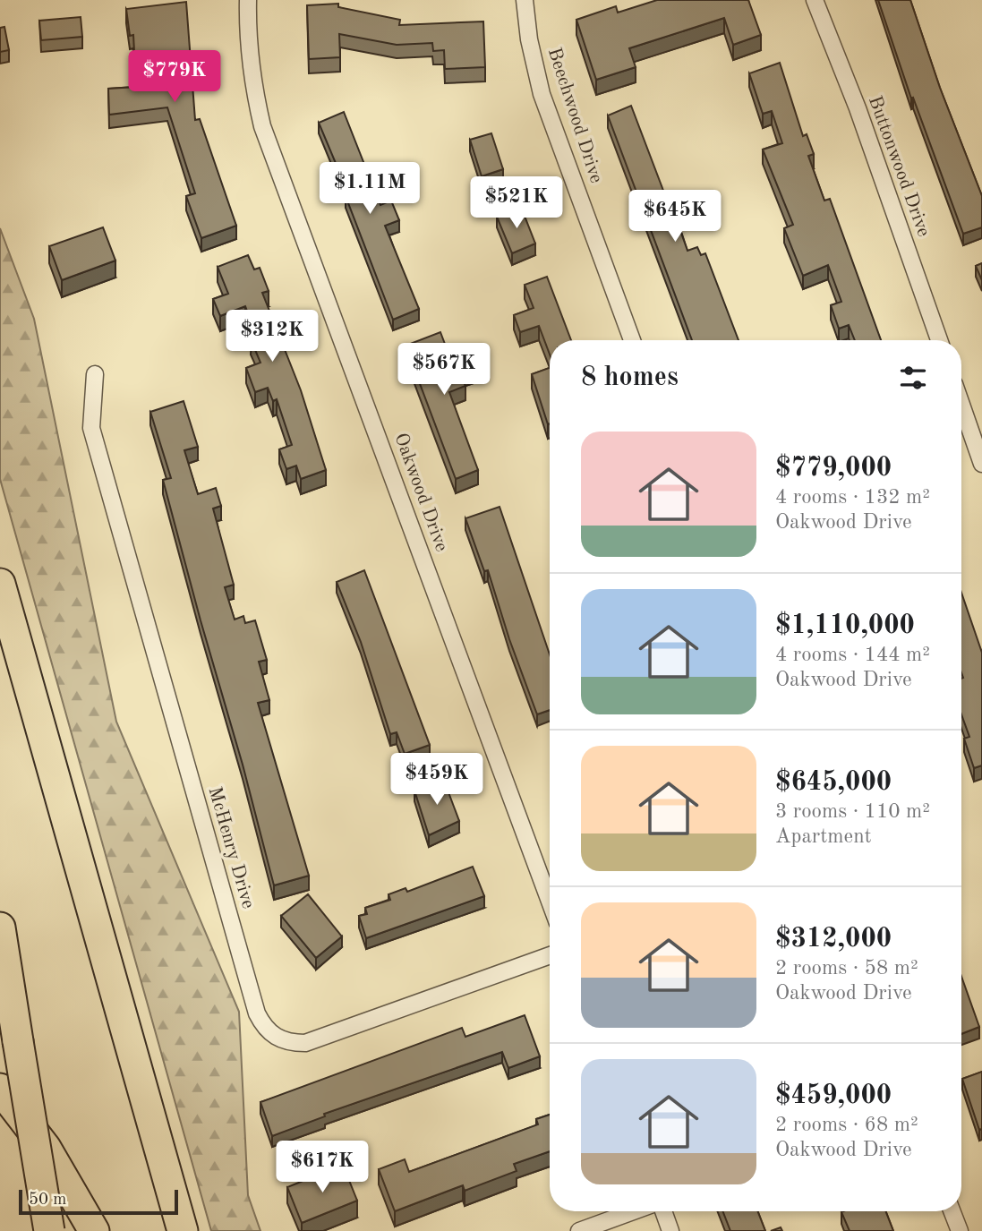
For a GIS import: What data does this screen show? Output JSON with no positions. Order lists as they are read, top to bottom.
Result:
{
  "streets": {
    "street": [
      "Beechwood Drive",
      "Buttonwood Drive",
      "Oakwood Drive",
      "McHenry Drive"
    ]
  },
  "scale_bar": "50 m",
  "page": {
    "price": [
      "$779K",
      "$1.11M",
      "$521K",
      "$645K",
      "$312K",
      "$567K",
      "$459K",
      "$617K"
    ],
    "heading": "8 homes",
    "list": [
      {
        "name": "$779,000",
        "note": "4 rooms · 132 m² · Oakwood Drive"
      },
      {
        "name": "$1,110,000",
        "note": "4 rooms · 144 m² · Oakwood Drive"
      },
      {
        "name": "$645,000",
        "note": "3 rooms · 110 m² · Apartment"
      },
      {
        "name": "$312,000",
        "note": "2 rooms · 58 m² · Oakwood Drive"
      },
      {
        "name": "$459,000",
        "note": "2 rooms · 68 m² · Oakwood Drive"
      }
    ],
    "scale": "50 m"
  }
}
